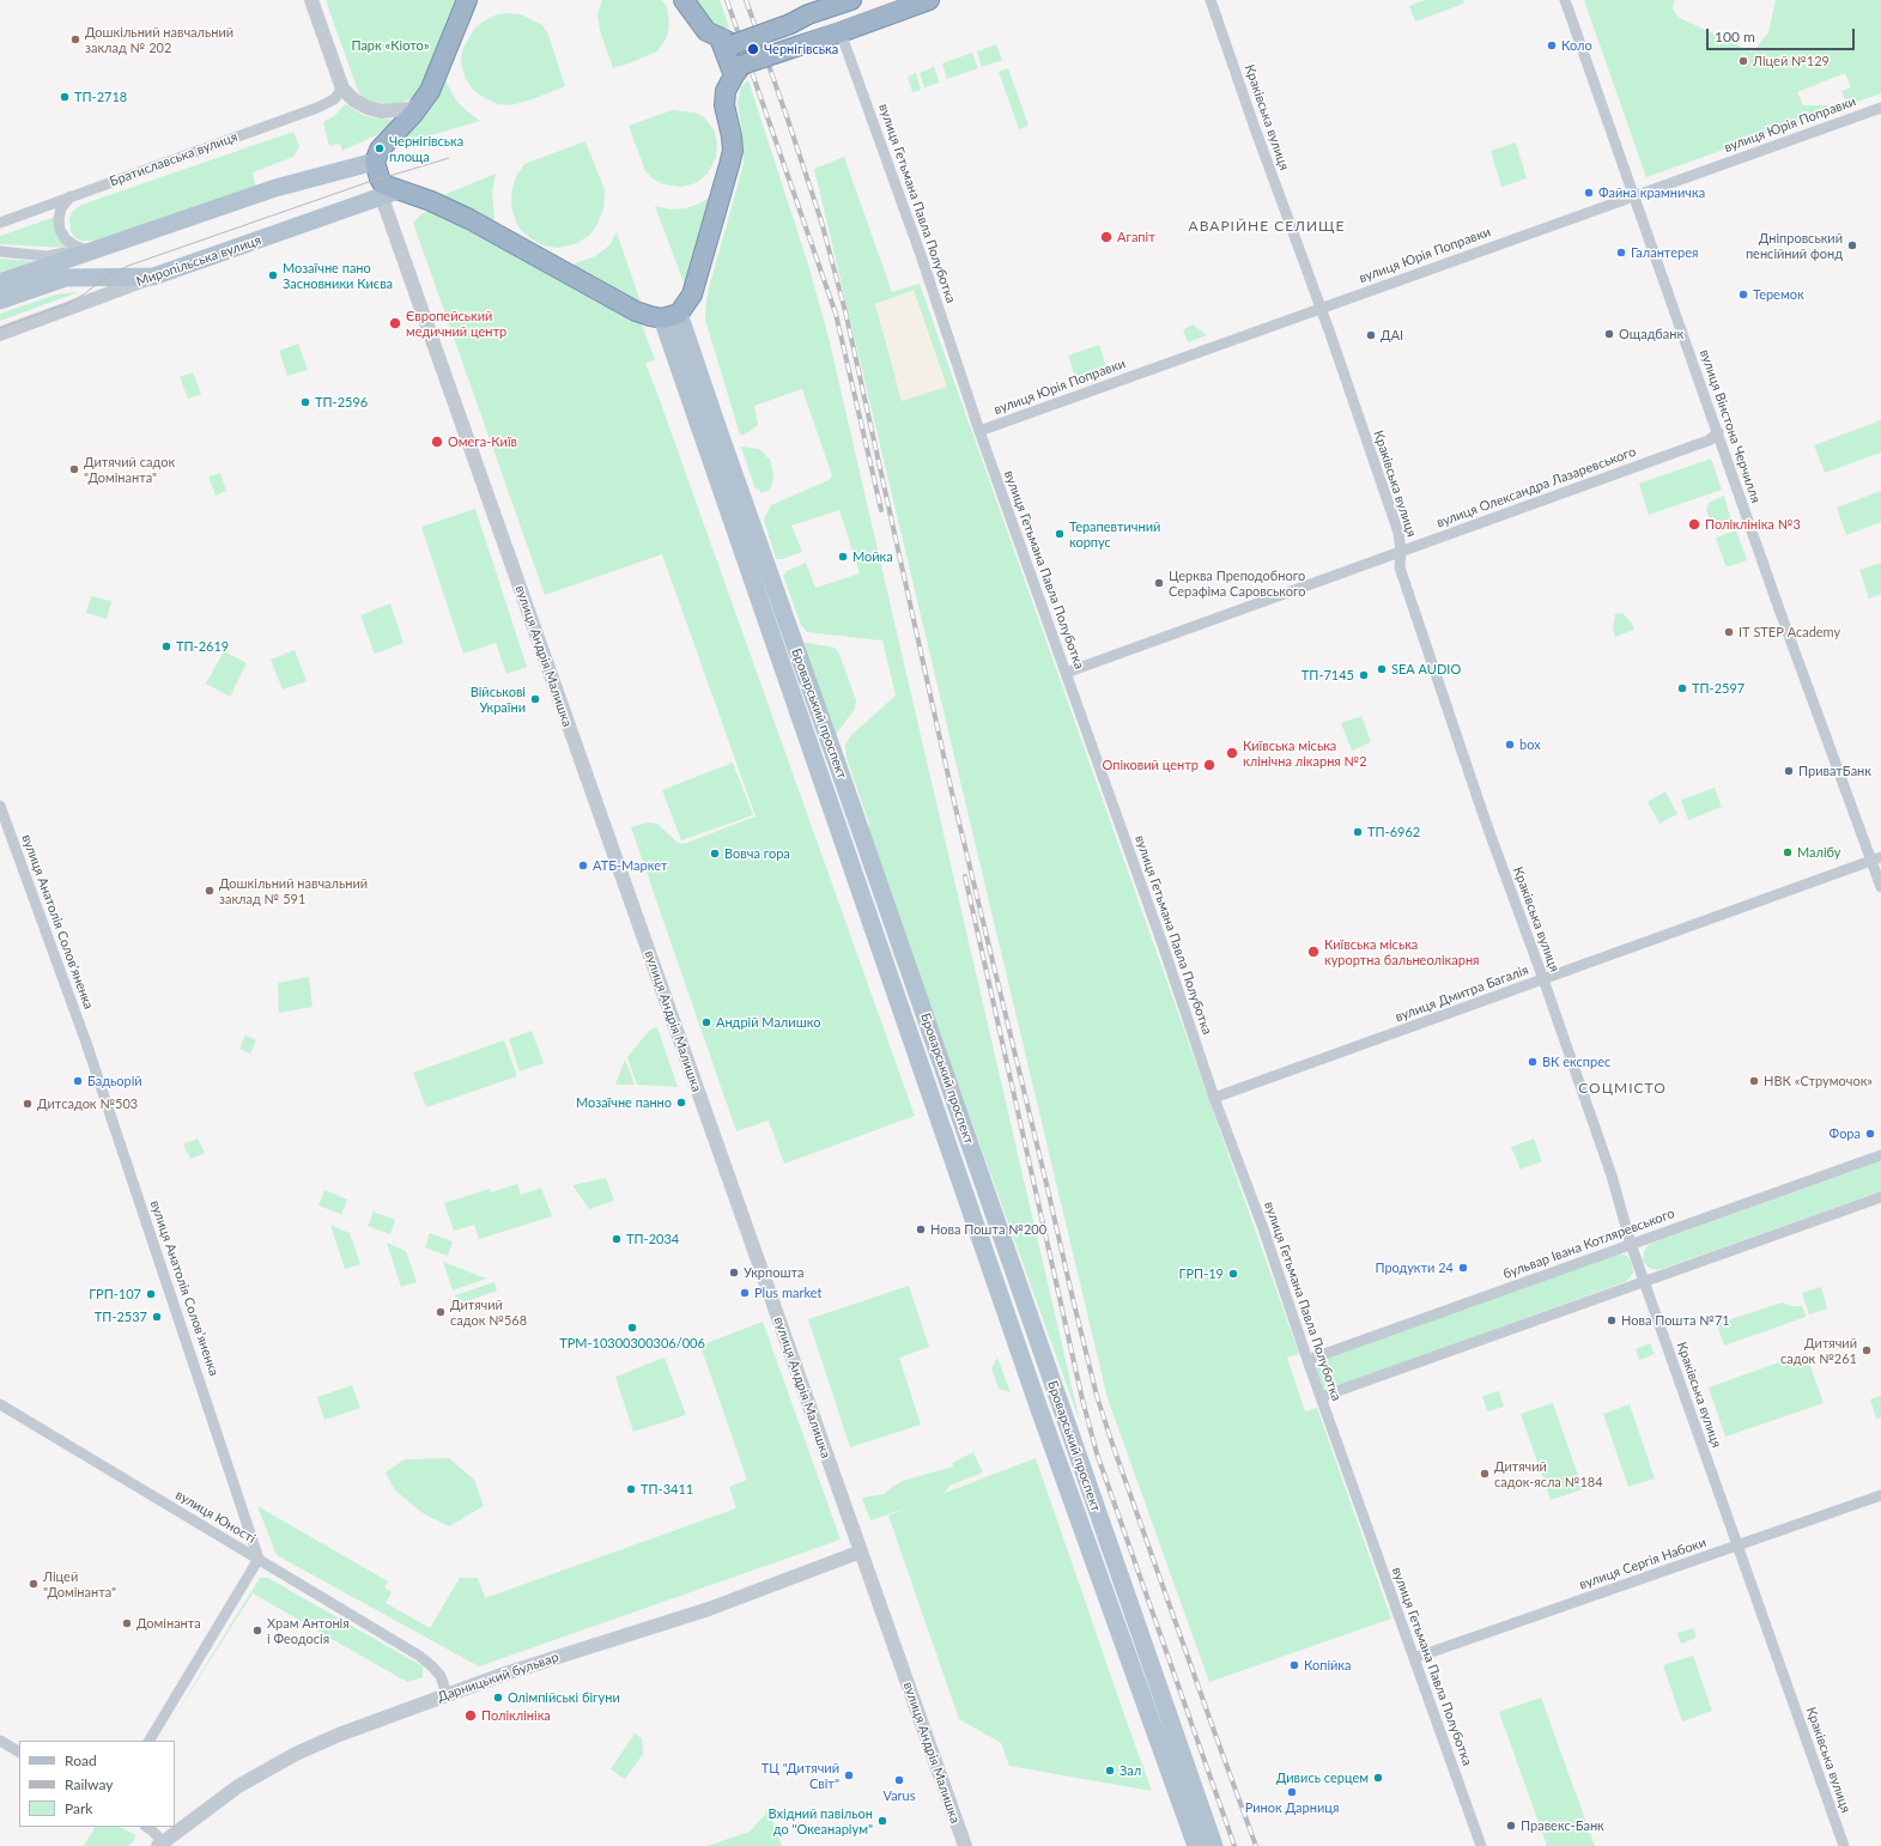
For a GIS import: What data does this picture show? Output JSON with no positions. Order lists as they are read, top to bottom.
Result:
{
  "streets": {
    "main road": ["Миропільська вулиця", "Броварський проспект"],
    "street": [
      "Краківська вулиця",
      "вулиця Юрія Поправки",
      "Братиславська вулиця",
      "вулиця Гетьмана Павла Полуботка",
      "вулиця Вінстона Черчилля",
      "вулиця Олександра Лазаревського",
      "вулиця Андрія Малишка",
      "вулиця Анатолія Соловʼяненка",
      "вулиця Дмитра Багалія",
      "бульвар Івана Котляревського",
      "вулиця Юності",
      "вулиця Сергія Набоки",
      "Дарницький бульвар"
    ]
  },
  "crossings": [
    ["Краківська вулиця", "вулиця Юрія Поправки"],
    ["Краківська вулиця", "вулиця Олександра Лазаревського"],
    ["Краківська вулиця", "вулиця Дмитра Багалія"],
    ["Краківська вулиця", "бульвар Івана Котляревського"],
    ["Краківська вулиця", "вулиця Сергія Набоки"],
    ["вулиця Юрія Поправки", "вулиця Гетьмана Павла Полуботка"],
    ["вулиця Юрія Поправки", "вулиця Вінстона Черчилля"],
    ["вулиця Гетьмана Павла Полуботка", "вулиця Олександра Лазаревського"],
    ["вулиця Гетьмана Павла Полуботка", "вулиця Дмитра Багалія"],
    ["вулиця Гетьмана Павла Полуботка", "бульвар Івана Котляревського"],
    ["вулиця Гетьмана Павла Полуботка", "вулиця Сергія Набоки"],
    ["Миропільська вулиця", "вулиця Андрія Малишка"],
    ["вулиця Вінстона Черчилля", "вулиця Олександра Лазаревського"],
    ["вулиця Вінстона Черчилля", "вулиця Дмитра Багалія"],
    ["вулиця Андрія Малишка", "Дарницький бульвар"],
    ["вулиця Анатолія Соловʼяненка", "вулиця Юності"]
  ],
  "districts": ["АВАРІЙНЕ СЕЛИЩЕ", "СОЦМІСТО"],
  "parks": ["Парк «Кіото»"],
  "places": [
    "Дошкільний навчальний заклад № 202",
    "Коло",
    "Чернігівська",
    "Ліцей №129",
    "ТП-2718",
    "Чернігівська площа",
    "Файна крамничка",
    "Агапіт",
    "Дніпровський пенсійний фонд",
    "Галантерея",
    "Мозаїчне пано Засновники Києва",
    "Теремок",
    "Європейський медичний центр",
    "Ощадбанк",
    "ДАІ",
    "ТП-2596",
    "Омега-Київ",
    "Дитячий садок \"Домінанта\"",
    "Поліклініка №3",
    "Терапевтичний корпус",
    "Мойка",
    "Церква Преподобного Серафіма Саровського",
    "IT STEP Academy",
    "ТП-2619",
    "SEA AUDIO",
    "ТП-7145",
    "ТП-2597",
    "Військові України",
    "box",
    "Київська міська клінічна лікарня №2",
    "Опіковий центр",
    "ПриватБанк",
    "ТП-6962",
    "Малібу",
    "Вовча гора",
    "АТБ-Маркет",
    "Дошкільний навчальний заклад № 591",
    "Київська міська курортна бальнеолікарня",
    "Андрій Малишко",
    "ВК експрес",
    "Бадьорій",
    "НВК «Струмочок»",
    "Мозаїчне панно",
    "Дитсадок №503",
    "Фора",
    "Нова Пошта №200",
    "ТП-2034",
    "Продукти 24",
    "Укрпошта",
    "ГРП-19",
    "Plus market",
    "ГРП-107",
    "Дитячий садок №568",
    "ТП-2537",
    "Нова Пошта №71",
    "ТРМ-10300300306/006",
    "Дитячий садок №261",
    "Дитячий садок-ясла №184",
    "ТП-3411",
    "Ліцей \"Домінанта\"",
    "Домінанта",
    "Храм Антонія і Феодосія",
    "Копійка",
    "Олімпійські бігуни",
    "Поліклініка",
    "Зал",
    "ТЦ \"Дитячий Світ\"",
    "Дивись серцем",
    "Varus",
    "Ринок Дарниця",
    "Вхідний павільон до \"Океанаріум\"",
    "Правекс-Банк"
  ],
  "legend": ["Road", "Railway", "Park"],
  "scale_bar": "100 m"
}
